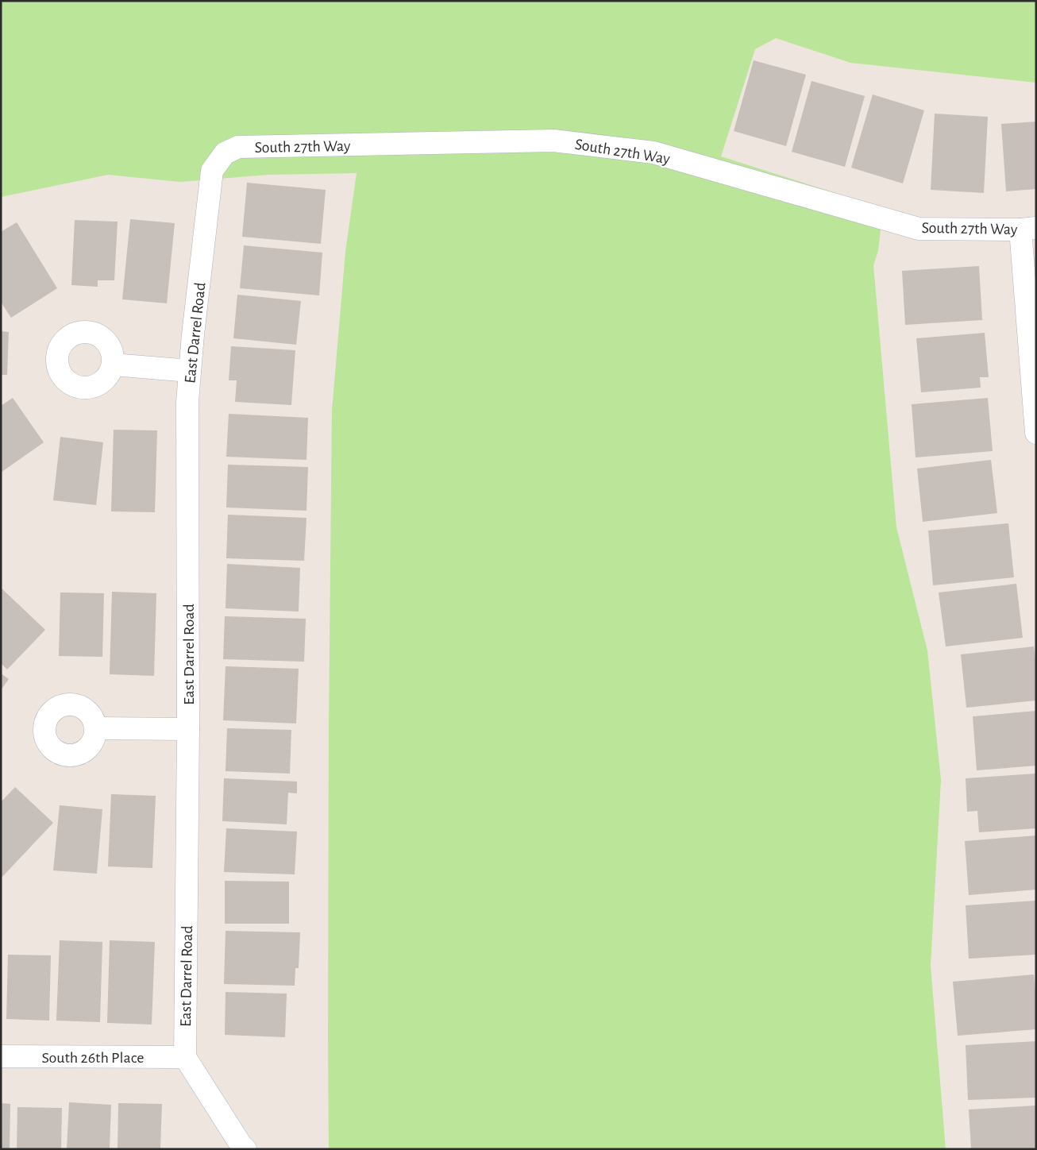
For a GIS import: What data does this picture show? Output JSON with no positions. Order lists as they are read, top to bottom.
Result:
{
  "streets": {
    "street": ["South 27th Way", "East Darrel Road", "South 26th Place"]
  },
  "crossings": [
    ["South 27th Way", "East Darrel Road"],
    ["East Darrel Road", "South 26th Place"]
  ]
}
